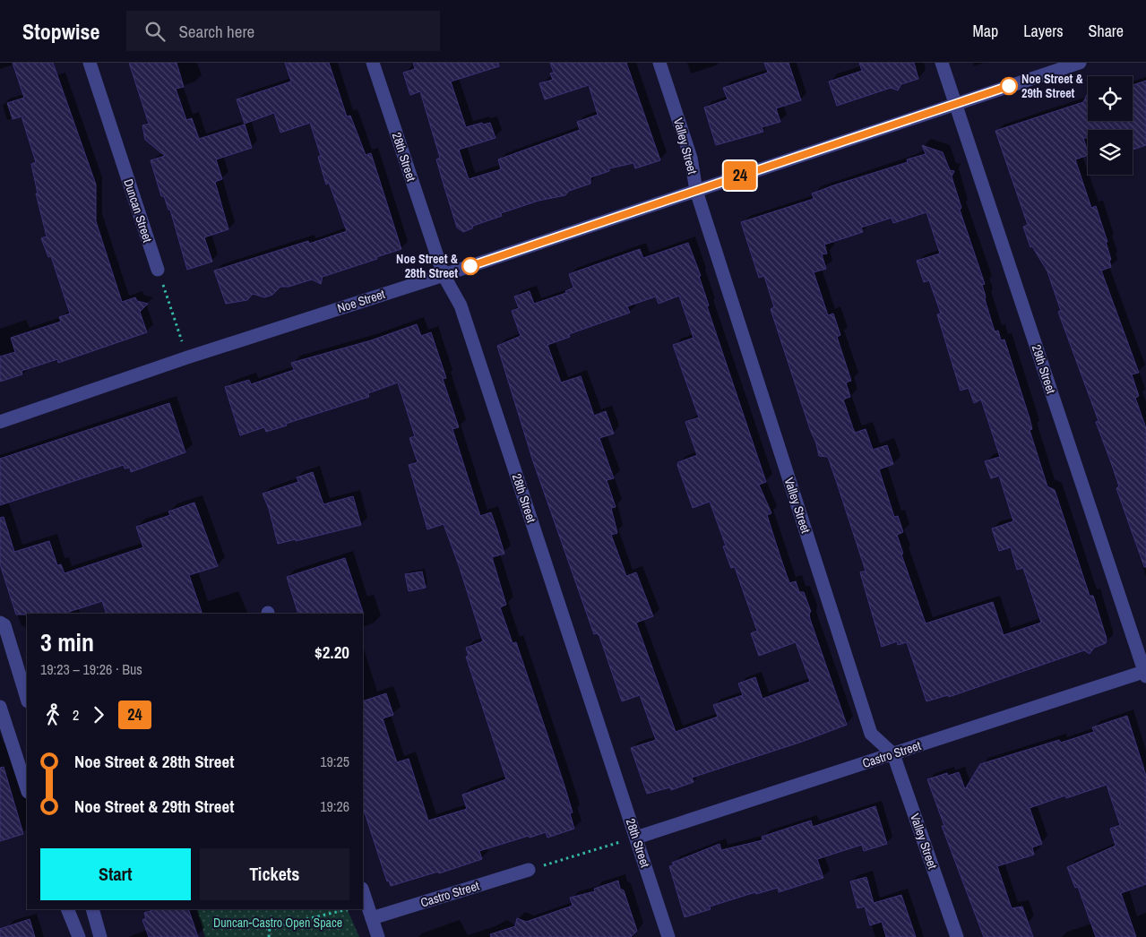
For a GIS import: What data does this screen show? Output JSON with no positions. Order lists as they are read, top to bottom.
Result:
{
  "streets": {
    "street": [
      "Valley Street",
      "28th Street",
      "Duncan Street",
      "Noe Street",
      "29th Street",
      "Castro Street"
    ]
  },
  "crossings": [
    ["Valley Street", "Noe Street"],
    ["Valley Street", "Castro Street"],
    ["28th Street", "Noe Street"],
    ["28th Street", "Castro Street"],
    ["Noe Street", "29th Street"],
    ["29th Street", "Castro Street"]
  ],
  "parks": ["Duncan-Castro Open Space"],
  "places": ["Noe Street & 29th Street", "Noe Street & 28th Street"],
  "lines": ["bus line 24"],
  "page": {
    "header": "Stopwise",
    "search": "Search here",
    "nav": ["Map", "Layers", "Share"],
    "on_map": "24",
    "heading": ["3 min", "19:23 – 19:26 · Bus", "$2.20"],
    "legs": ["2", "24"],
    "list": [
      {
        "name": "Noe Street & 28th Street",
        "value": "19:25"
      },
      {
        "name": "Noe Street & 29th Street",
        "value": "19:26"
      }
    ],
    "buttons": ["Start", "Tickets"]
  }
}
